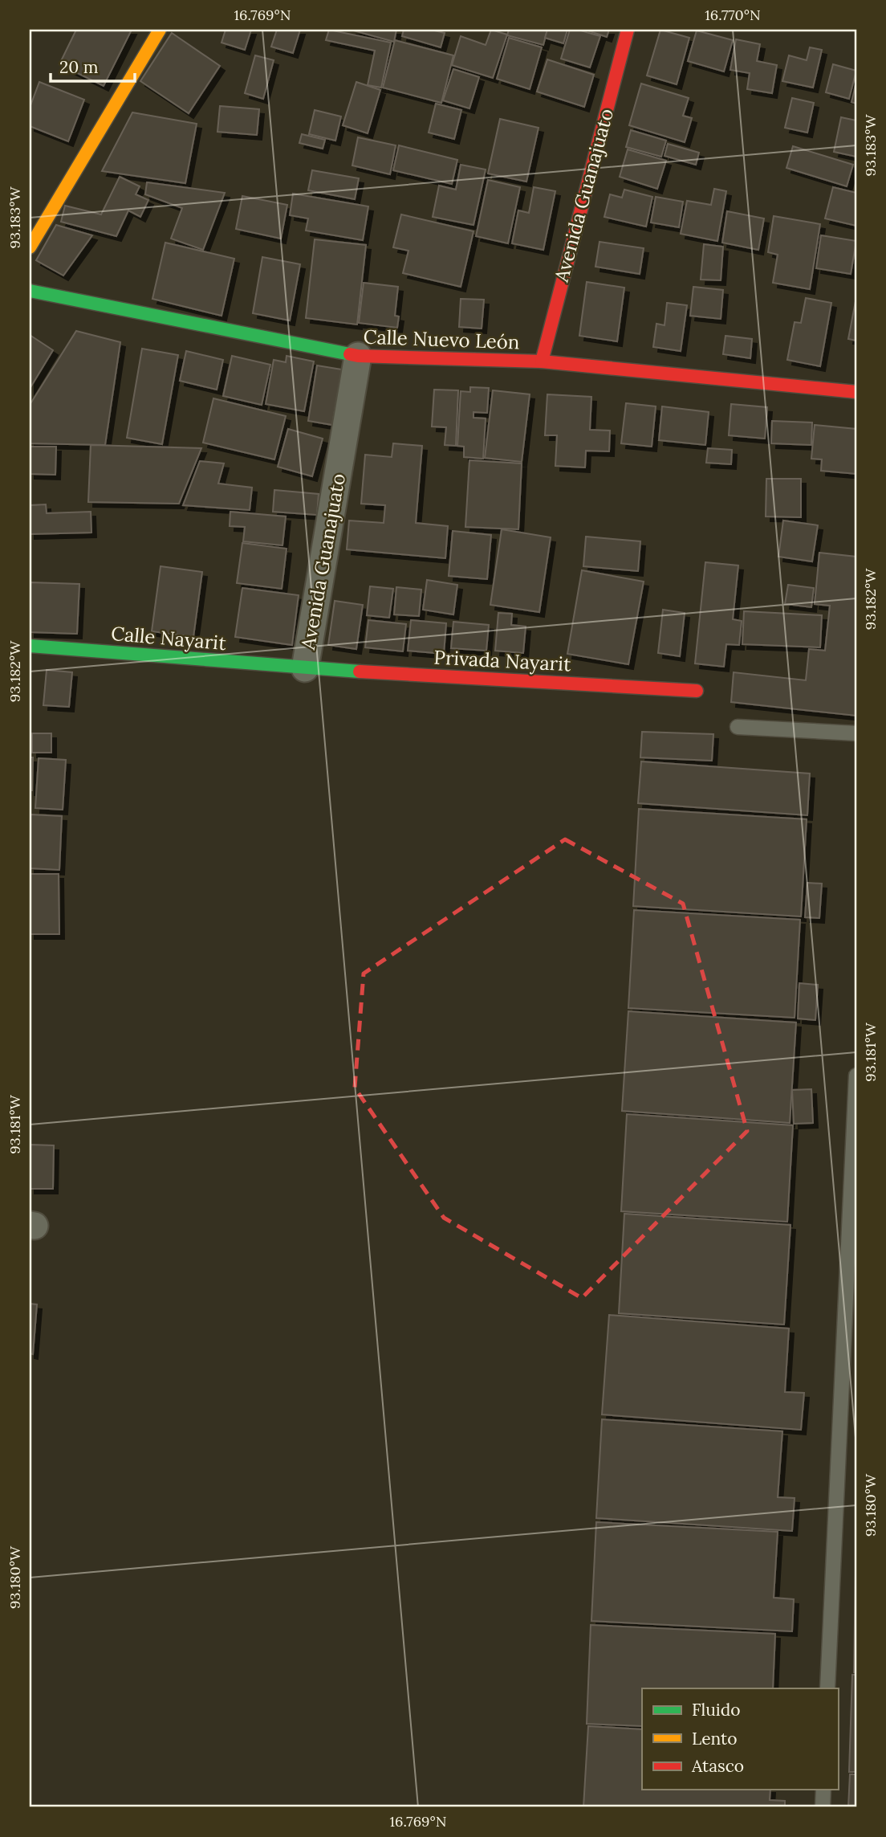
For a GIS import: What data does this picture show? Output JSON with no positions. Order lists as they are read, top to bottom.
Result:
{
  "streets": {
    "street": [
      "Avenida Guanajuato",
      "Calle Nuevo León",
      "Calle Nayarit",
      "Privada Nayarit"
    ]
  },
  "crossings": [
    ["Avenida Guanajuato", "Calle Nuevo León"],
    ["Avenida Guanajuato", "Calle Nayarit"],
    ["Avenida Guanajuato", "Privada Nayarit"],
    ["Calle Nayarit", "Privada Nayarit"]
  ],
  "legend": ["Fluido", "Lento", "Atasco"],
  "scale_bar": "20 m",
  "coordinates": [
    "16.769°N",
    "16.770°N",
    "93.183°W",
    "93.182°W",
    "93.181°W",
    "93.180°W"
  ]
}
